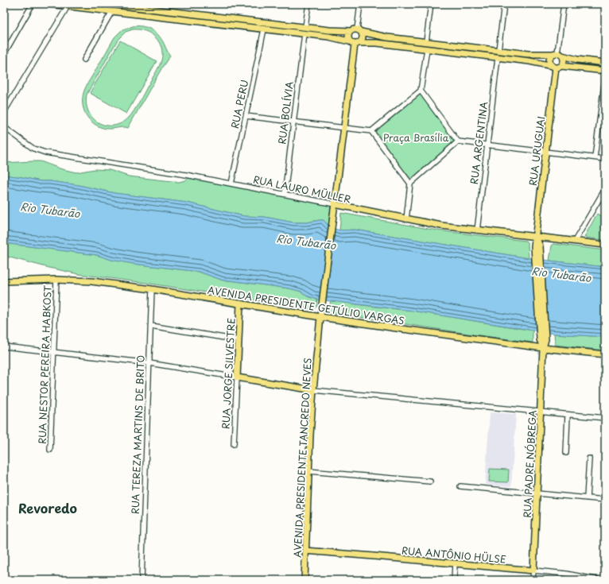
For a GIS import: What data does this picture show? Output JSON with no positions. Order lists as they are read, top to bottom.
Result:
{
  "streets": {
    "main road": [
      "RUA URUGUAI",
      "RUA LAURO MÜLLER",
      "AVENIDA PRESIDENTE GETÚLIO VARGAS",
      "RUA JORGE SILVESTRE",
      "AVENIDA PRESIDENTE TANCREDO NEVES",
      "RUA PADRE NÓBREGA",
      "RUA ANTÔNIO HÜLSE"
    ],
    "street": [
      "RUA PERU",
      "RUA BOLÍVIA",
      "RUA ARGENTINA",
      "RUA NESTOR PEREIRA HABKOST",
      "RUA TEREZA MARTINS DE BRITO"
    ]
  },
  "crossings": [
    ["RUA PERU", "RUA LAURO MÜLLER"],
    ["RUA BOLÍVIA", "RUA LAURO MÜLLER"],
    ["RUA ARGENTINA", "RUA LAURO MÜLLER"],
    ["RUA URUGUAI", "RUA LAURO MÜLLER"],
    ["RUA URUGUAI", "RUA PADRE NÓBREGA"],
    ["RUA LAURO MÜLLER", "AVENIDA PRESIDENTE TANCREDO NEVES"],
    ["AVENIDA PRESIDENTE GETÚLIO VARGAS", "RUA NESTOR PEREIRA HABKOST"],
    ["AVENIDA PRESIDENTE GETÚLIO VARGAS", "RUA JORGE SILVESTRE"],
    ["AVENIDA PRESIDENTE GETÚLIO VARGAS", "RUA TEREZA MARTINS DE BRITO"],
    ["AVENIDA PRESIDENTE GETÚLIO VARGAS", "AVENIDA PRESIDENTE TANCREDO NEVES"],
    ["AVENIDA PRESIDENTE GETÚLIO VARGAS", "RUA PADRE NÓBREGA"],
    ["AVENIDA PRESIDENTE TANCREDO NEVES", "RUA ANTÔNIO HÜLSE"],
    ["RUA PADRE NÓBREGA", "RUA ANTÔNIO HÜLSE"]
  ],
  "districts": ["Revoredo"],
  "water": ["Rio Tubarão"],
  "parks": ["Praça Brasília"]
}
